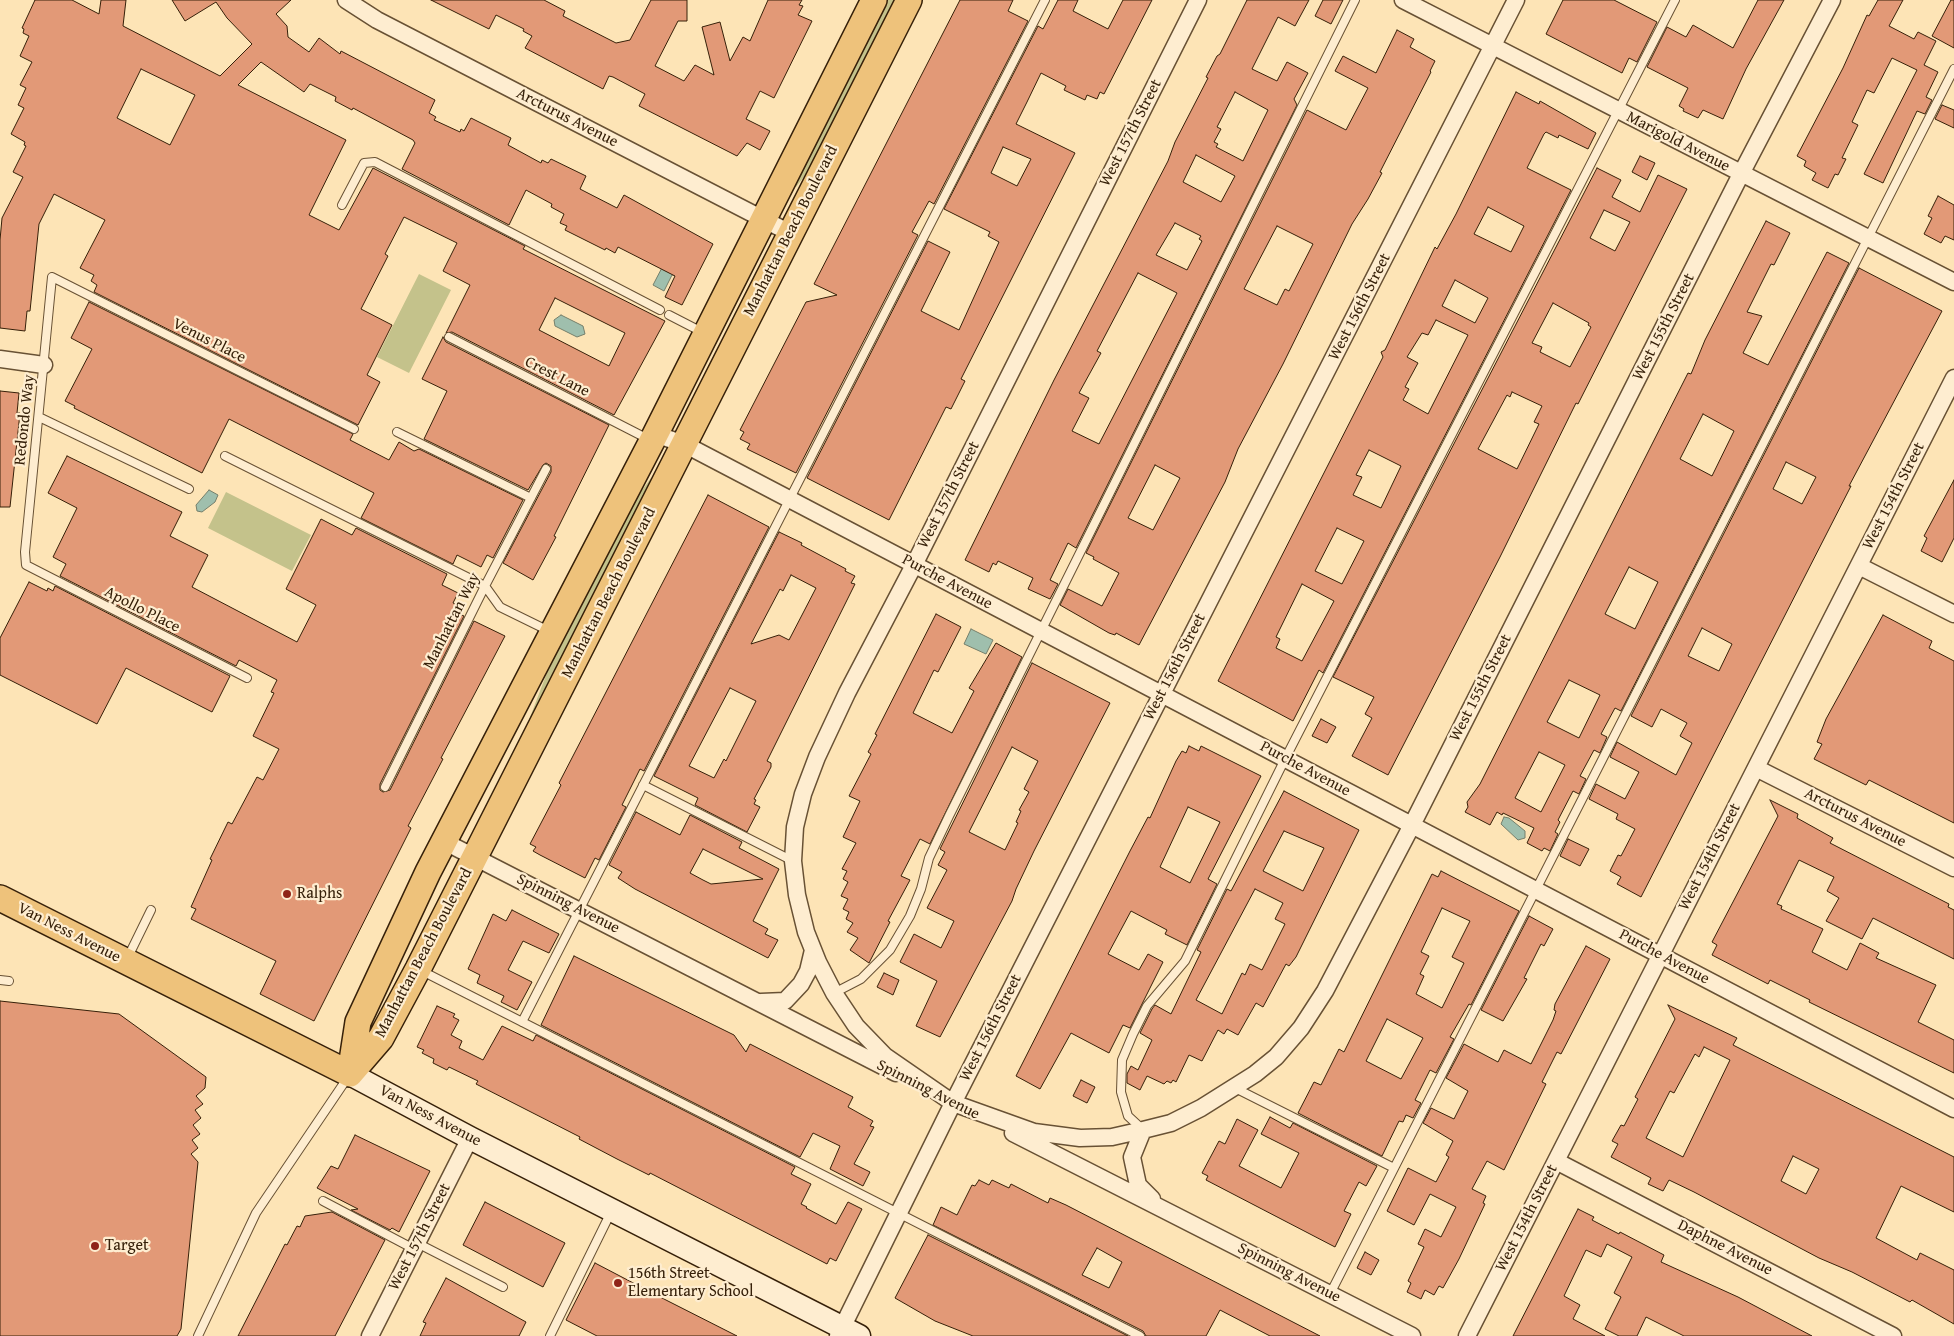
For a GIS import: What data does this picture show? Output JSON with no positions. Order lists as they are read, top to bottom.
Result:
{
  "streets": {
    "main road": ["Manhattan Beach Boulevard", "Van Ness Avenue"],
    "street": [
      "Arcturus Avenue",
      "West 157th Street",
      "Marigold Avenue",
      "West 156th Street",
      "West 155th Street",
      "West 154th Street",
      "Purche Avenue",
      "Spinning Avenue",
      "Daphne Avenue"
    ],
    "lane": [
      "Venus Place",
      "Crest Lane",
      "Redondo Way",
      "Apollo Place",
      "Manhattan Way"
    ]
  },
  "crossings": [
    ["Arcturus Avenue", "Manhattan Beach Boulevard"],
    ["Arcturus Avenue", "West 154th Street"],
    ["West 157th Street", "West 156th Street"],
    ["West 157th Street", "West 155th Street"],
    ["West 157th Street", "Purche Avenue"],
    ["West 157th Street", "Spinning Avenue"],
    ["West 157th Street", "Van Ness Avenue"],
    ["Marigold Avenue", "West 156th Street"],
    ["Marigold Avenue", "West 155th Street"],
    ["Manhattan Beach Boulevard", "Crest Lane"],
    ["Manhattan Beach Boulevard", "Purche Avenue"],
    ["Manhattan Beach Boulevard", "Spinning Avenue"],
    ["Manhattan Beach Boulevard", "Van Ness Avenue"],
    ["West 156th Street", "West 155th Street"],
    ["West 156th Street", "Purche Avenue"],
    ["West 156th Street", "Spinning Avenue"],
    ["West 156th Street", "Van Ness Avenue"],
    ["West 155th Street", "Purche Avenue"],
    ["West 155th Street", "Spinning Avenue"],
    ["Venus Place", "Redondo Way"],
    ["Crest Lane", "Purche Avenue"],
    ["Redondo Way", "Apollo Place"],
    ["West 154th Street", "Purche Avenue"],
    ["West 154th Street", "Daphne Avenue"]
  ],
  "places": ["Ralphs", "Target", "156th Street Elementary School"]
}
